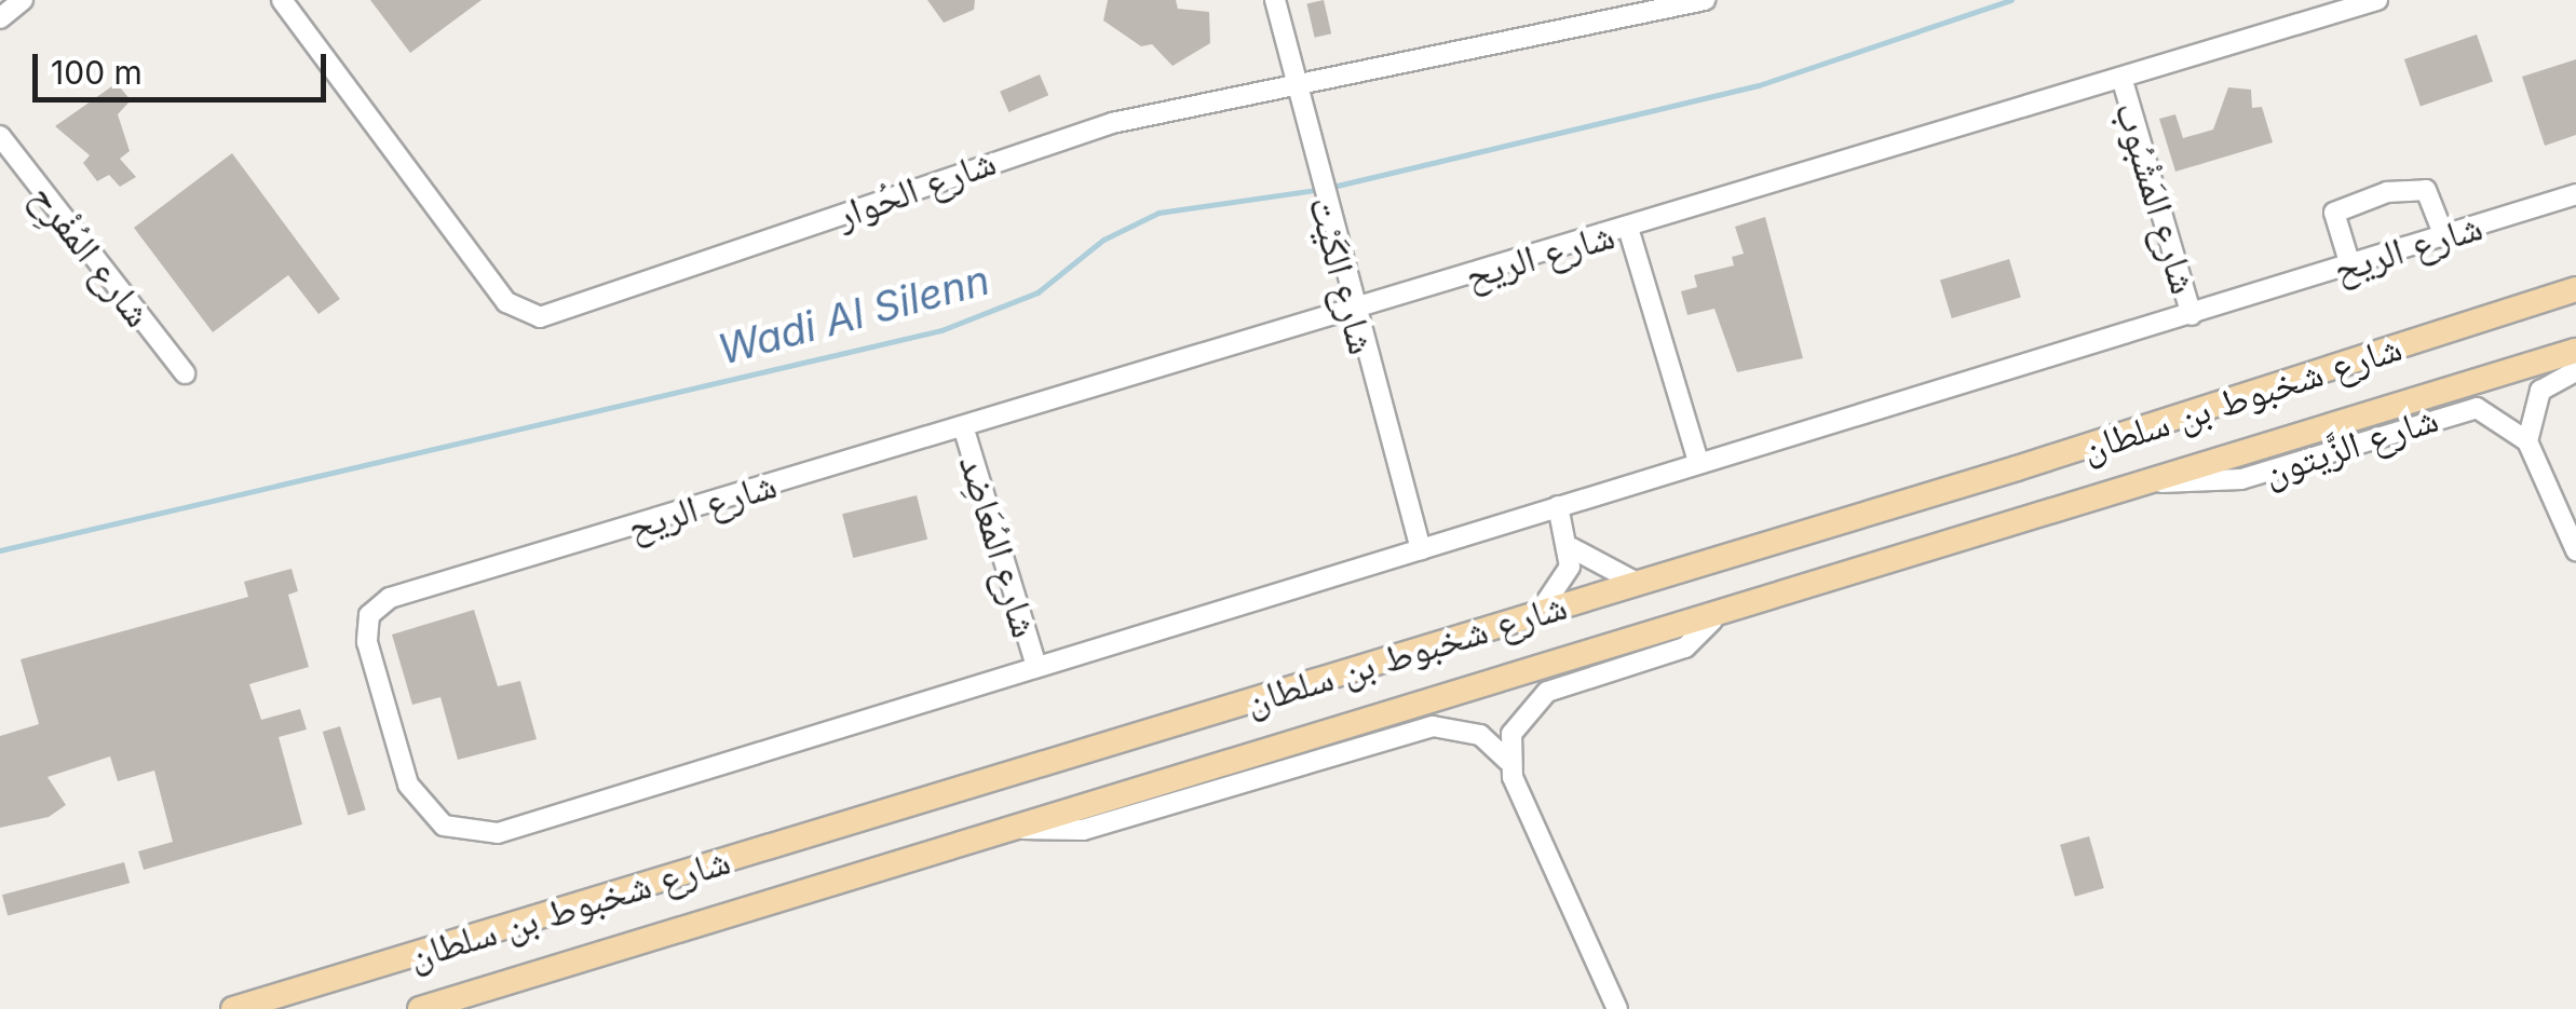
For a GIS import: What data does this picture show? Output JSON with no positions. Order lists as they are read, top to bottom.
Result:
{
  "streets": {
    "main road": ["شارع شخبوط بن سلطان"],
    "street": [
      "شارع الحُوار",
      "شارع المَشْبُوب",
      "شارع الريح",
      "شارع المُفْرِح",
      "شارع الكَيْت",
      "شارع الزَّيتون",
      "شارع المُعَاضِد"
    ]
  },
  "crossings": [
    ["شارع الحُوار", "شارع الكَيْت"],
    ["شارع المَشْبُوب", "شارع الريح"],
    ["شارع الريح", "شارع الكَيْت"],
    ["شارع الريح", "شارع المُعَاضِد"],
    ["شارع شخبوط بن سلطان", "شارع الزَّيتون"]
  ],
  "water": ["Wadi Al Silenn"],
  "scale_bar": "100 m"
}
